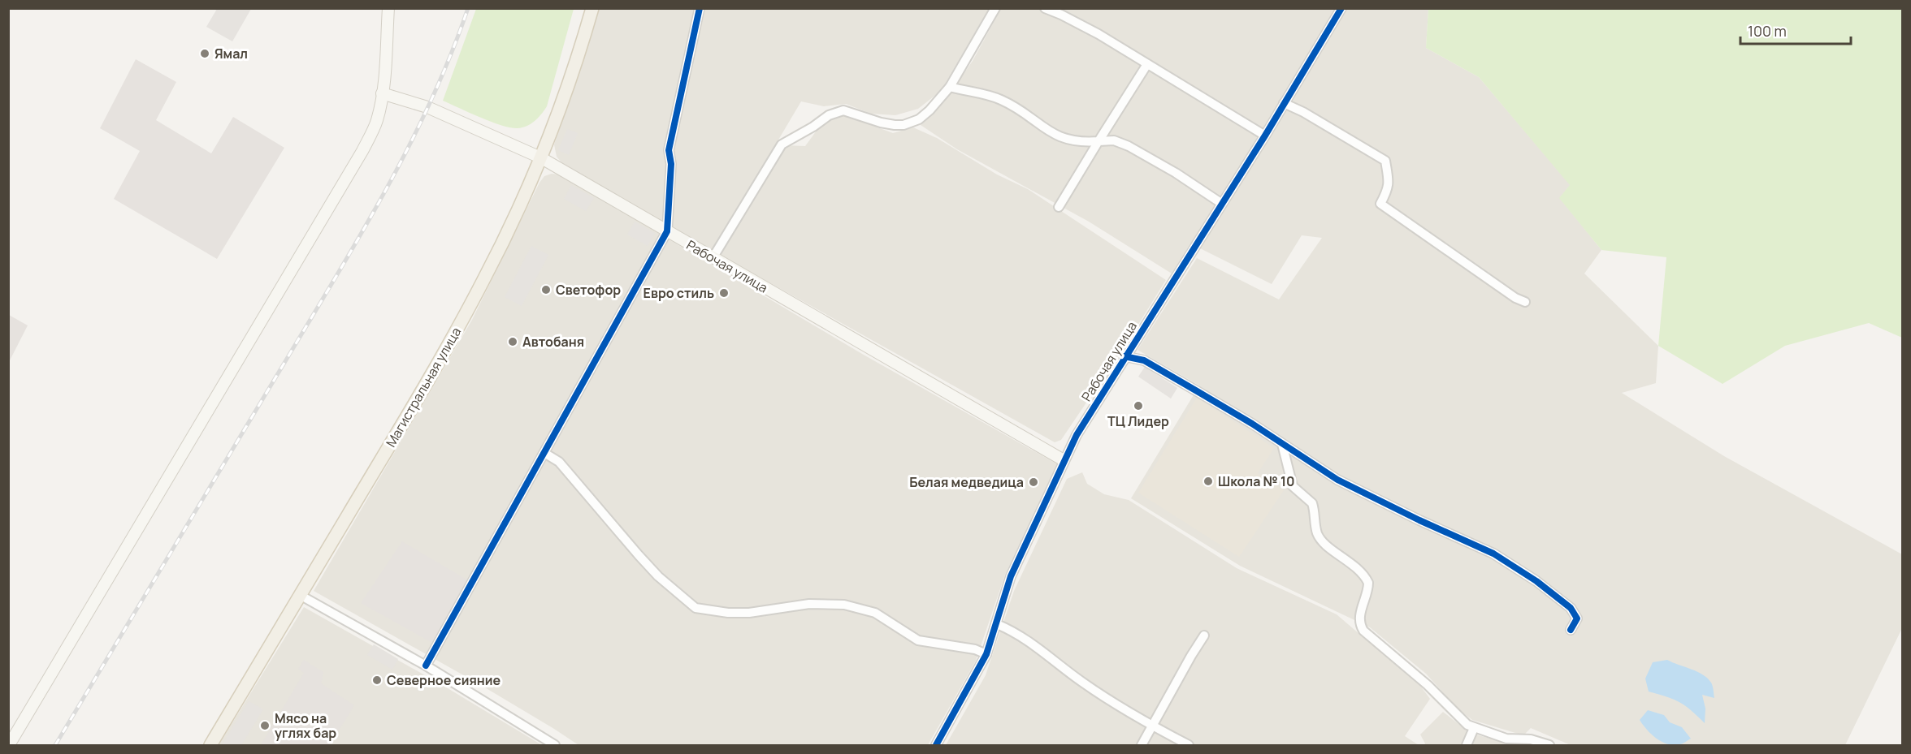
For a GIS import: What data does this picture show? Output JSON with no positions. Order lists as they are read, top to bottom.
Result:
{
  "streets": {
    "main road": ["Рабочая улица", "Магистральная улица"]
  },
  "crossings": [
    ["Рабочая улица", "Магистральная улица"]
  ],
  "places": [
    "Ямал",
    "Светофор",
    "Евро стиль",
    "Автобаня",
    "ТЦ Лидер",
    "Школа № 10",
    "Белая медведица",
    "Северное сияние",
    "Мясо на углях бар"
  ],
  "scale_bar": "100 m"
}
